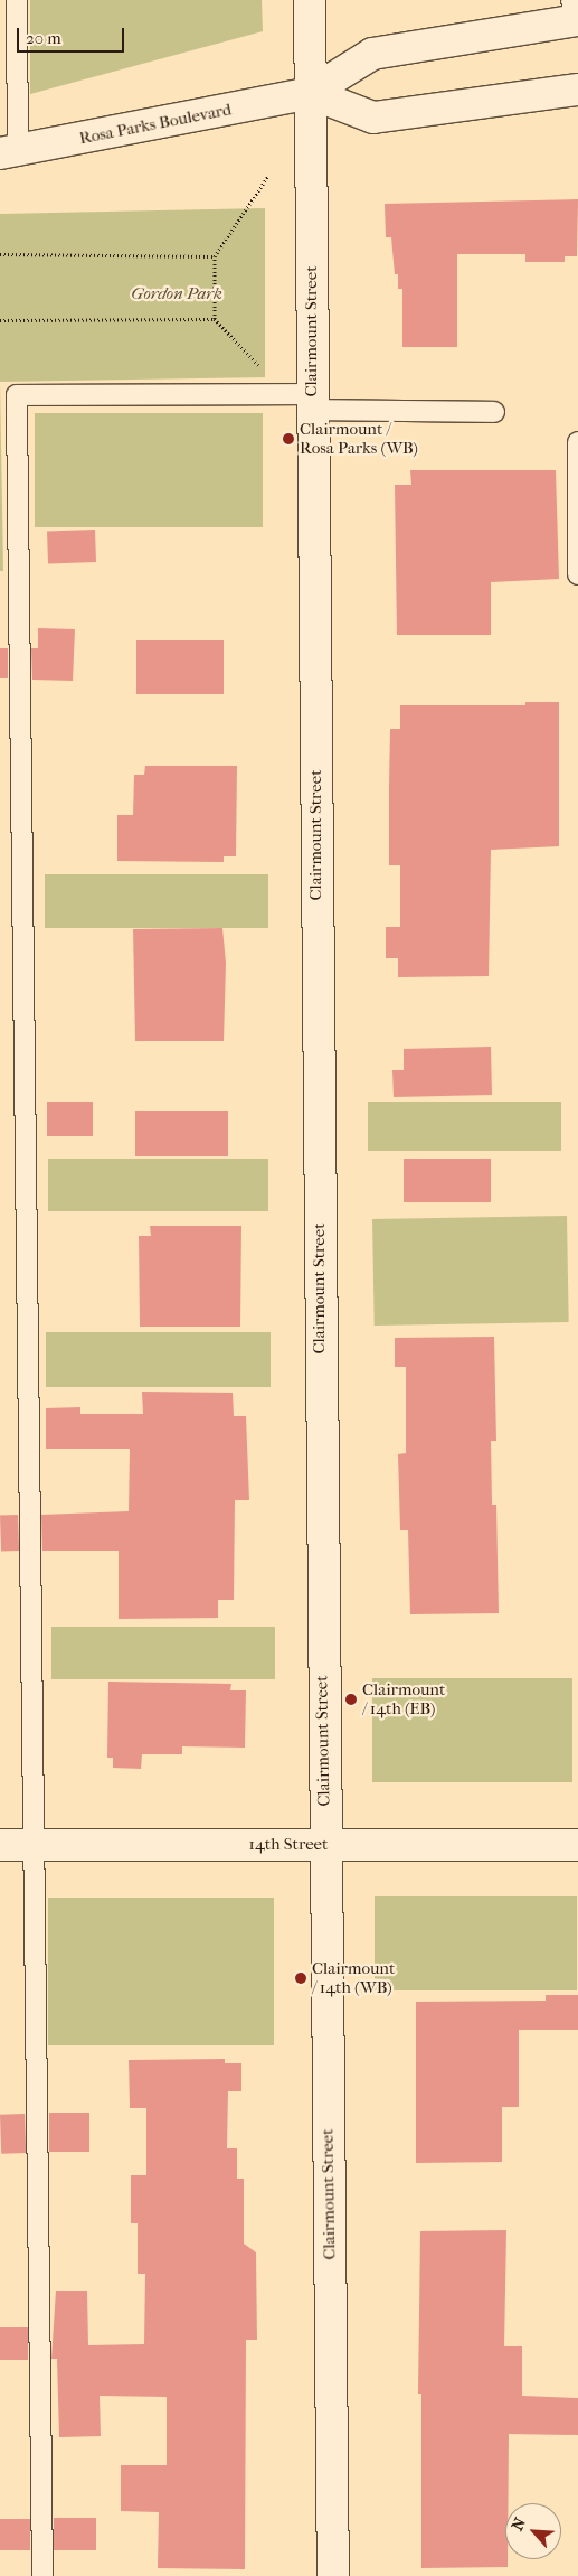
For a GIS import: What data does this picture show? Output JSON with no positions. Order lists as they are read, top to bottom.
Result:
{
  "streets": {
    "street": ["Rosa Parks Boulevard", "Clairmount Street", "14th Street"]
  },
  "crossings": [
    ["Rosa Parks Boulevard", "Clairmount Street"],
    ["Clairmount Street", "14th Street"]
  ],
  "parks": ["Gordon Park"],
  "places": ["Clairmount / Rosa Parks (WB)", "Clairmount / 14th (EB)", "Clairmount / 14th (WB)"],
  "scale_bar": "20 m",
  "north": "top left"
}
